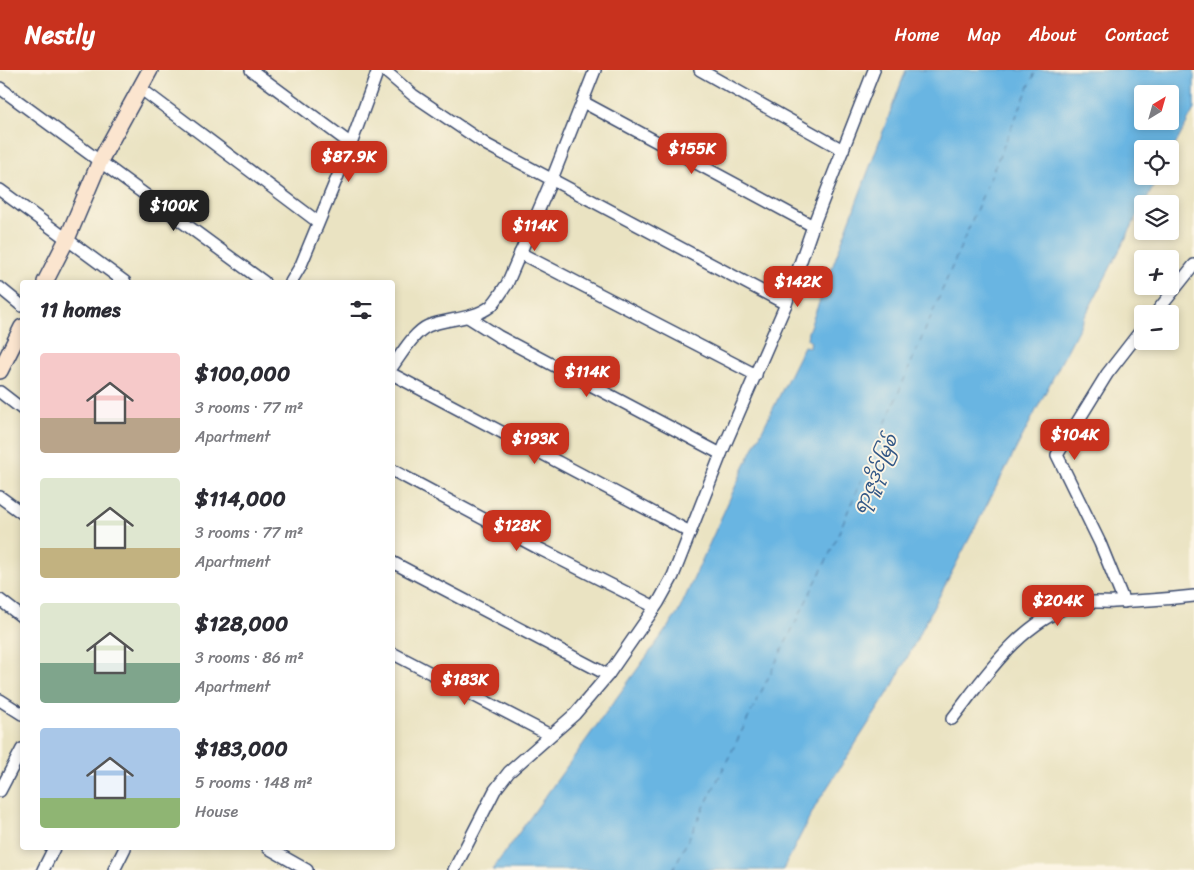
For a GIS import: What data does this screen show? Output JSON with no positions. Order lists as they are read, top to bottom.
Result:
{
  "water": ["ရာဇူဒိုင်မြစ်"],
  "north": "top right",
  "page": {
    "header": "Nestly",
    "nav": [
      "Home",
      "Map",
      "About",
      "Contact"
    ],
    "map_buttons": ["+", "−"],
    "price": [
      "$155K",
      "$87.9K",
      "$100K",
      "$114K",
      "$142K",
      "$114K",
      "$104K",
      "$193K",
      "$128K",
      "$204K",
      "$183K"
    ],
    "heading": "11 homes",
    "list": [
      {
        "name": "$100,000",
        "note": "3 rooms · 77 m² · Apartment"
      },
      {
        "name": "$114,000",
        "note": "3 rooms · 77 m² · Apartment"
      },
      {
        "name": "$128,000",
        "note": "3 rooms · 86 m² · Apartment"
      },
      {
        "name": "$183,000",
        "note": "5 rooms · 148 m² · House"
      }
    ]
  }
}
